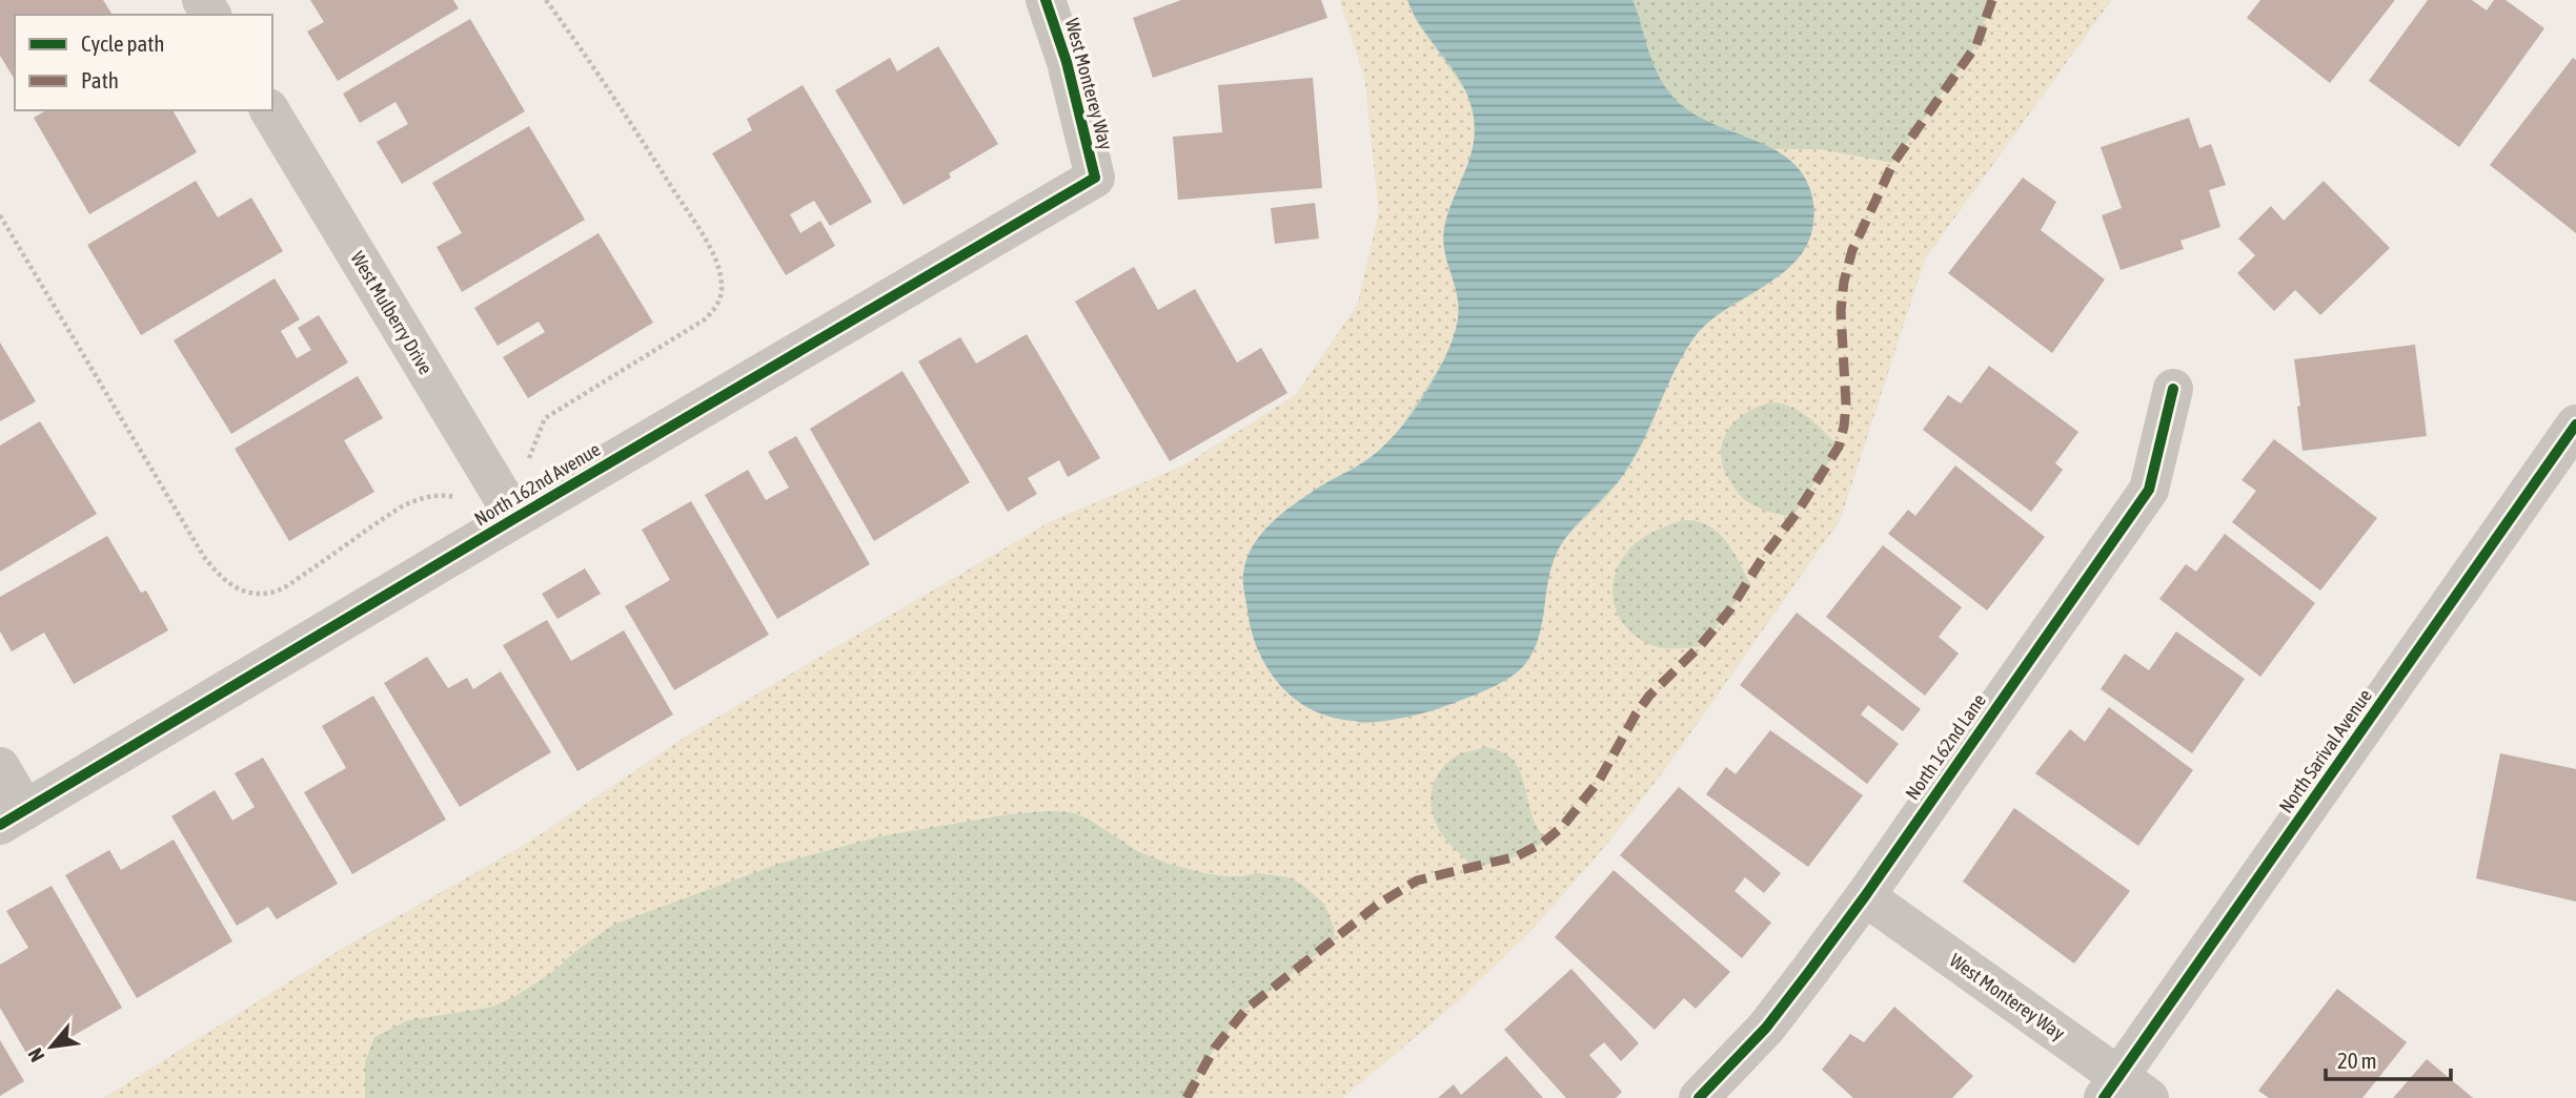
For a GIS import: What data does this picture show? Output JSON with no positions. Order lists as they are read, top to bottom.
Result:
{
  "streets": {
    "street": [
      "West Monterey Way",
      "West Mulberry Drive",
      "North 162nd Avenue",
      "North 162nd Lane",
      "North Sarival Avenue"
    ]
  },
  "crossings": [
    ["West Monterey Way", "North 162nd Avenue"],
    ["West Monterey Way", "North 162nd Lane"],
    ["West Monterey Way", "North Sarival Avenue"],
    ["West Mulberry Drive", "North 162nd Avenue"]
  ],
  "legend": ["Cycle path", "Path"],
  "scale_bar": "20 m",
  "north": "bottom left"
}
